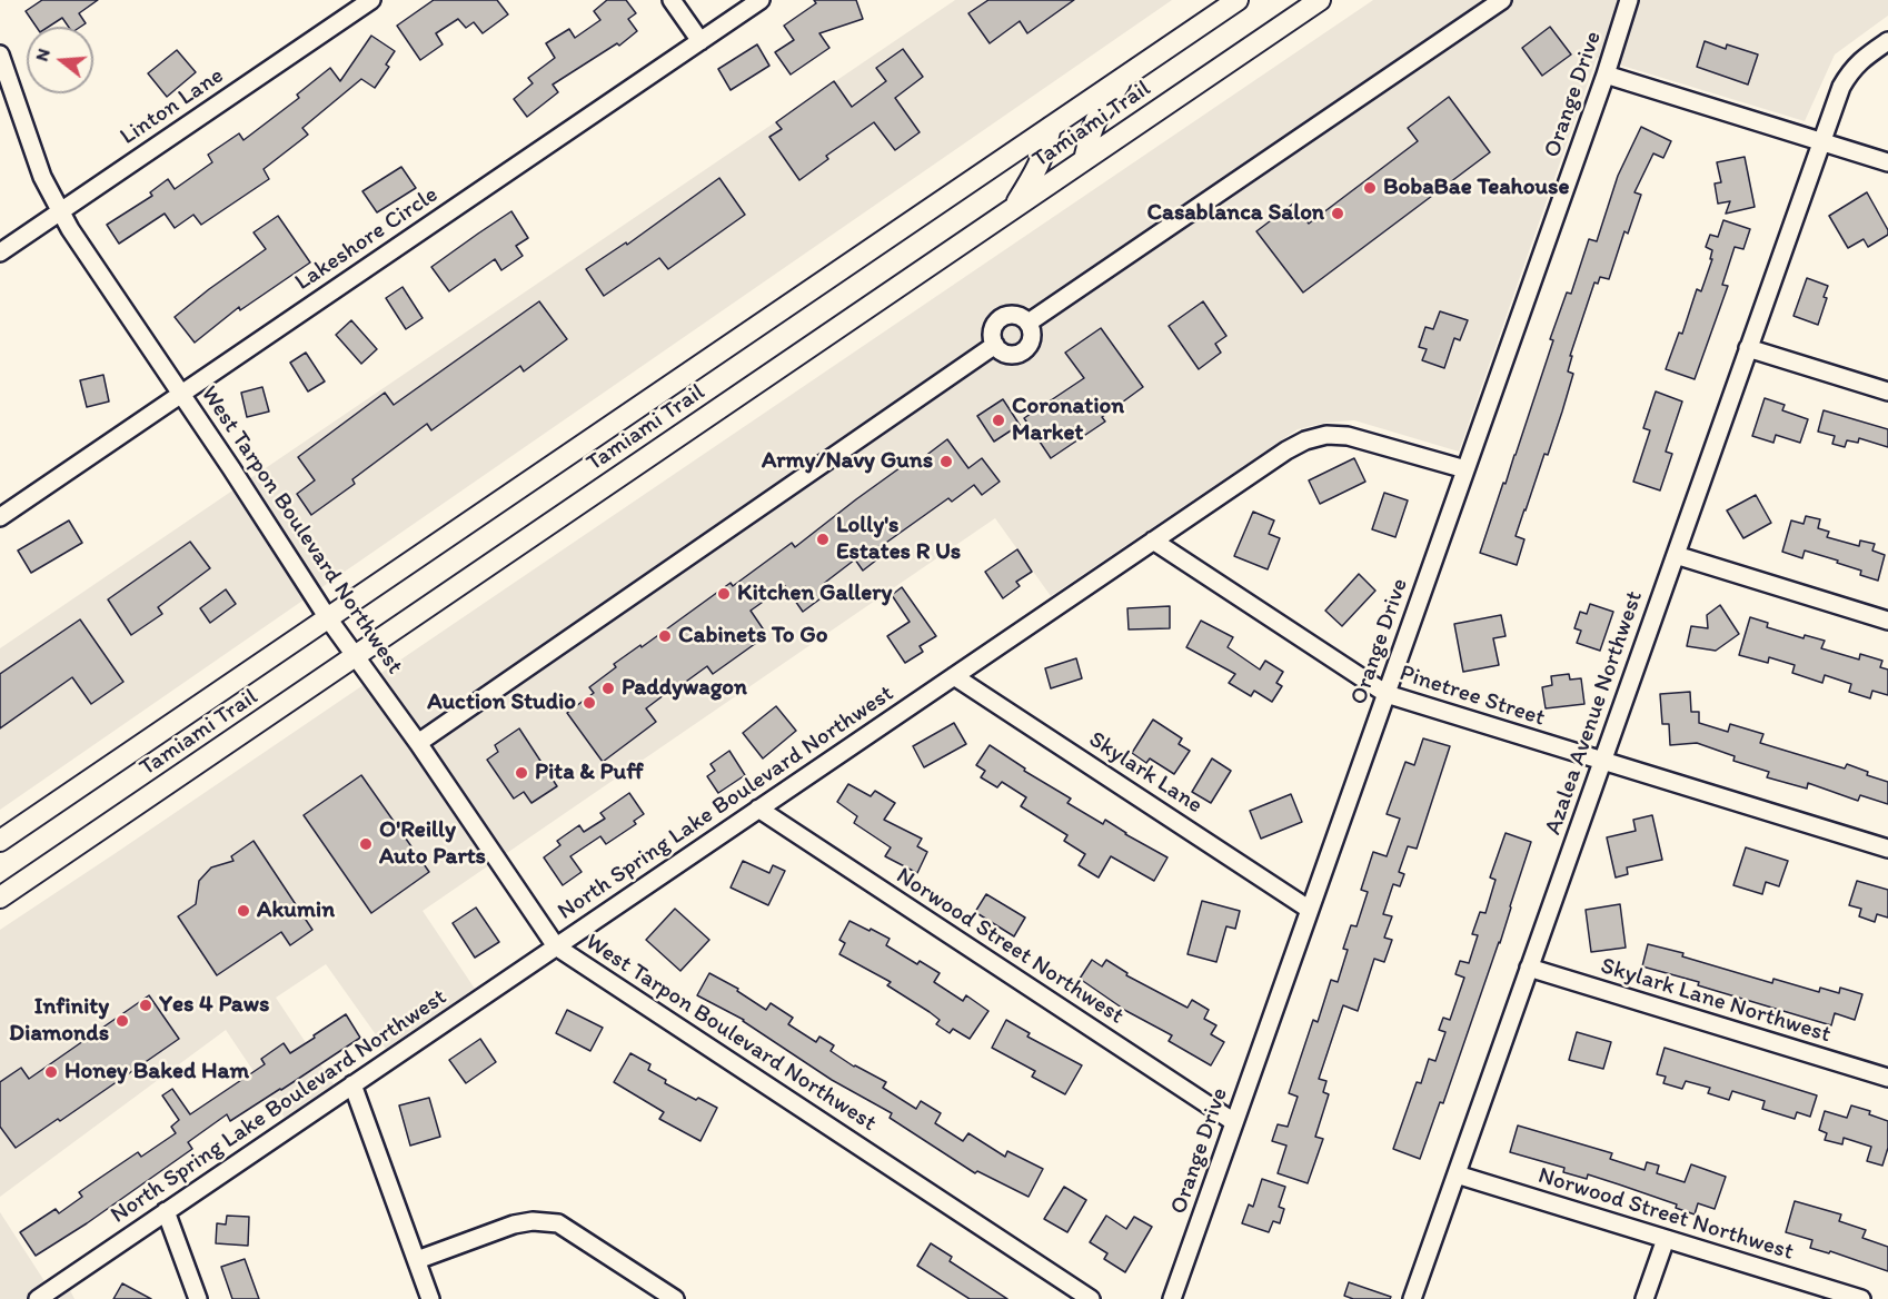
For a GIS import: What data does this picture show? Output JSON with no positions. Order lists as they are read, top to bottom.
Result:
{
  "streets": {
    "main road": ["Tamiami Trail"],
    "street": [
      "Orange Drive",
      "Linton Lane",
      "Lakeshore Circle",
      "West Tarpon Boulevard Northwest",
      "Pinetree Street",
      "Azalea Avenue Northwest",
      "Skylark Lane",
      "North Spring Lake Boulevard Northwest",
      "Norwood Street Northwest",
      "Skylark Lane Northwest"
    ]
  },
  "crossings": [
    ["Orange Drive", "Pinetree Street"],
    ["Orange Drive", "Skylark Lane"],
    ["Orange Drive", "North Spring Lake Boulevard Northwest"],
    ["Orange Drive", "Norwood Street Northwest"],
    ["Linton Lane", "West Tarpon Boulevard Northwest"],
    ["Tamiami Trail", "West Tarpon Boulevard Northwest"],
    ["Lakeshore Circle", "West Tarpon Boulevard Northwest"],
    ["West Tarpon Boulevard Northwest", "North Spring Lake Boulevard Northwest"],
    ["Pinetree Street", "Azalea Avenue Northwest"],
    ["Pinetree Street", "North Spring Lake Boulevard Northwest"],
    ["Azalea Avenue Northwest", "Norwood Street Northwest"],
    ["Azalea Avenue Northwest", "Skylark Lane Northwest"],
    ["Skylark Lane", "North Spring Lake Boulevard Northwest"],
    ["North Spring Lake Boulevard Northwest", "Norwood Street Northwest"]
  ],
  "places": [
    "BobaBae Teahouse",
    "Casablanca Salon",
    "Coronation Market",
    "Army/Navy Guns",
    "Lolly's Estates R Us",
    "Kitchen Gallery",
    "Cabinets To Go",
    "Paddywagon",
    "Auction Studio",
    "Pita & Puff",
    "O'Reilly Auto Parts",
    "Akumin",
    "Yes 4 Paws",
    "Infinity Diamonds",
    "Honey Baked Ham"
  ],
  "north": "left"
}
